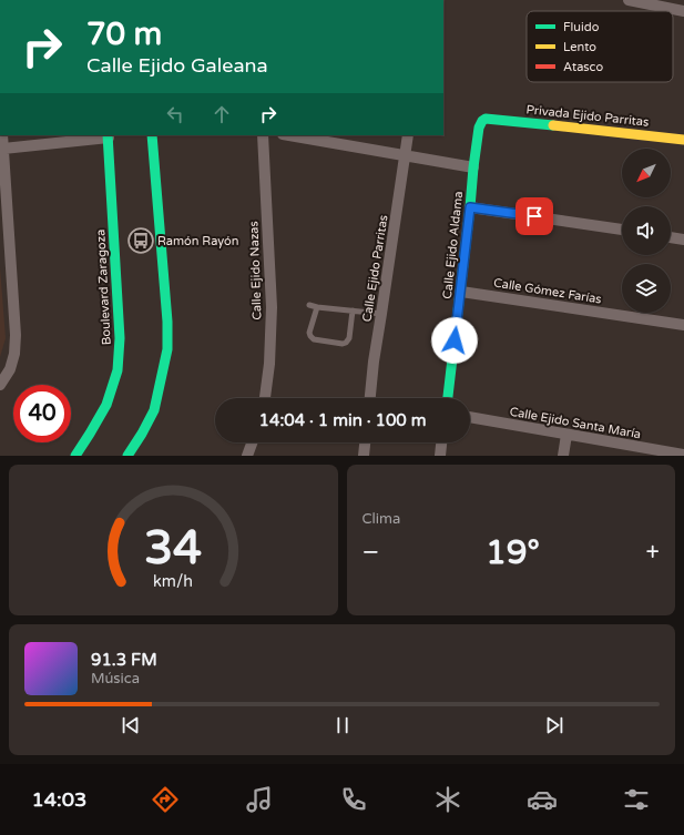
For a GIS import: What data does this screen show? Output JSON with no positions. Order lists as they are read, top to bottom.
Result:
{
  "streets": {
    "main road": ["Privada Ejido Parritas", "Calle Ejido Aldama", "Boulevard Zaragoza"],
    "street": [
      "Calle Ejido Parritas",
      "Calle Ejido Nazas",
      "Calle Gómez Farías",
      "Calle Ejido Santa María"
    ]
  },
  "crossings": [
    ["Privada Ejido Parritas", "Calle Ejido Aldama"],
    ["Calle Ejido Aldama", "Calle Gómez Farías"]
  ],
  "places": {
    "bus stop": ["Ramón Rayón"]
  },
  "legend": ["Fluido", "Lento", "Atasco"],
  "north": "bottom left",
  "page": {
    "turn": ["70 m", "Calle Ejido Galeana"],
    "limit": "40",
    "trip": "14:04 · 1 min · 100 m",
    "tile": "Clima",
    "heat": ["−", "19°", "+"],
    "song": ["91.3 FM", "Música"],
    "tabs": "14:03",
    "gauge": ["34", "km/h"]
  }
}
